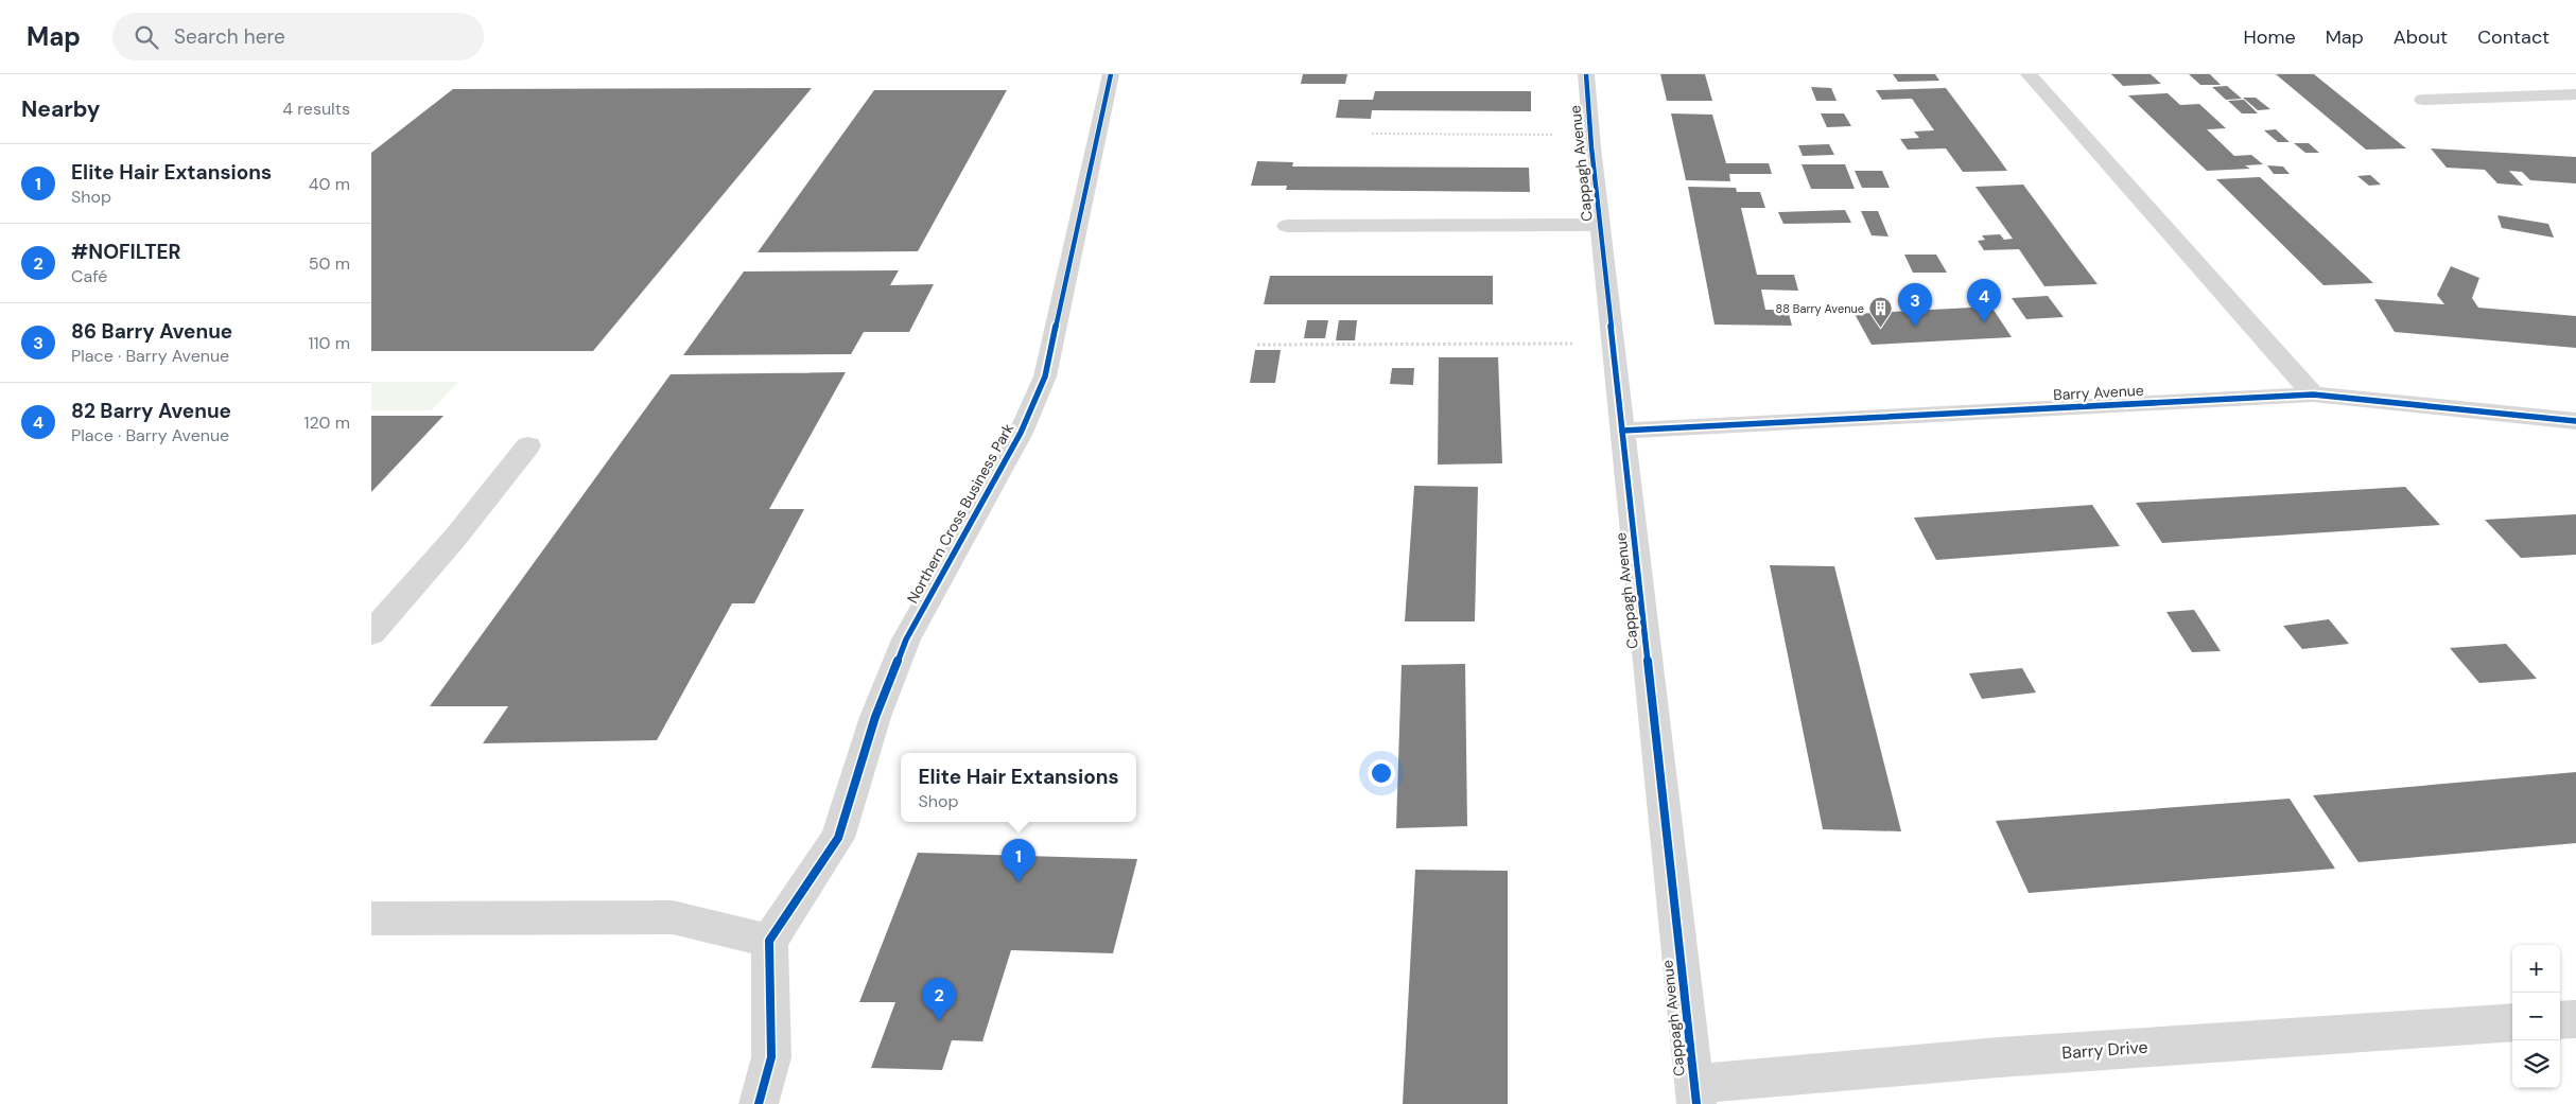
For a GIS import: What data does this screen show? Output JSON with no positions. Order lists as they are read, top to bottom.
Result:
{
  "streets": {
    "street": [
      "Cappagh Avenue",
      "Barry Avenue",
      "Northern Cross Business Park",
      "Barry Drive"
    ]
  },
  "crossings": [
    ["Cappagh Avenue", "Barry Avenue"],
    ["Cappagh Avenue", "Barry Drive"]
  ],
  "places": {
    "building": ["88 Barry Avenue"]
  },
  "page": {
    "header": "Map",
    "search": "Search here",
    "nav": [
      "Home",
      "Map",
      "About",
      "Contact"
    ],
    "heading": ["Nearby", "4 results"],
    "list": [
      {
        "mark": "1",
        "name": "Elite Hair Extansions",
        "note": "Shop",
        "value": "40 m"
      },
      {
        "mark": "2",
        "name": "#NOFILTER",
        "note": "Café",
        "value": "50 m"
      },
      {
        "mark": "3",
        "name": "86 Barry Avenue",
        "note": "Place · Barry Avenue",
        "value": "110 m"
      },
      {
        "mark": "4",
        "name": "82 Barry Avenue",
        "note": "Place · Barry Avenue",
        "value": "120 m"
      }
    ],
    "pins": [
      "4",
      "3",
      "1",
      "2"
    ],
    "popup": ["Elite Hair Extansions", "Shop"],
    "map_buttons": ["+", "−"]
  }
}
